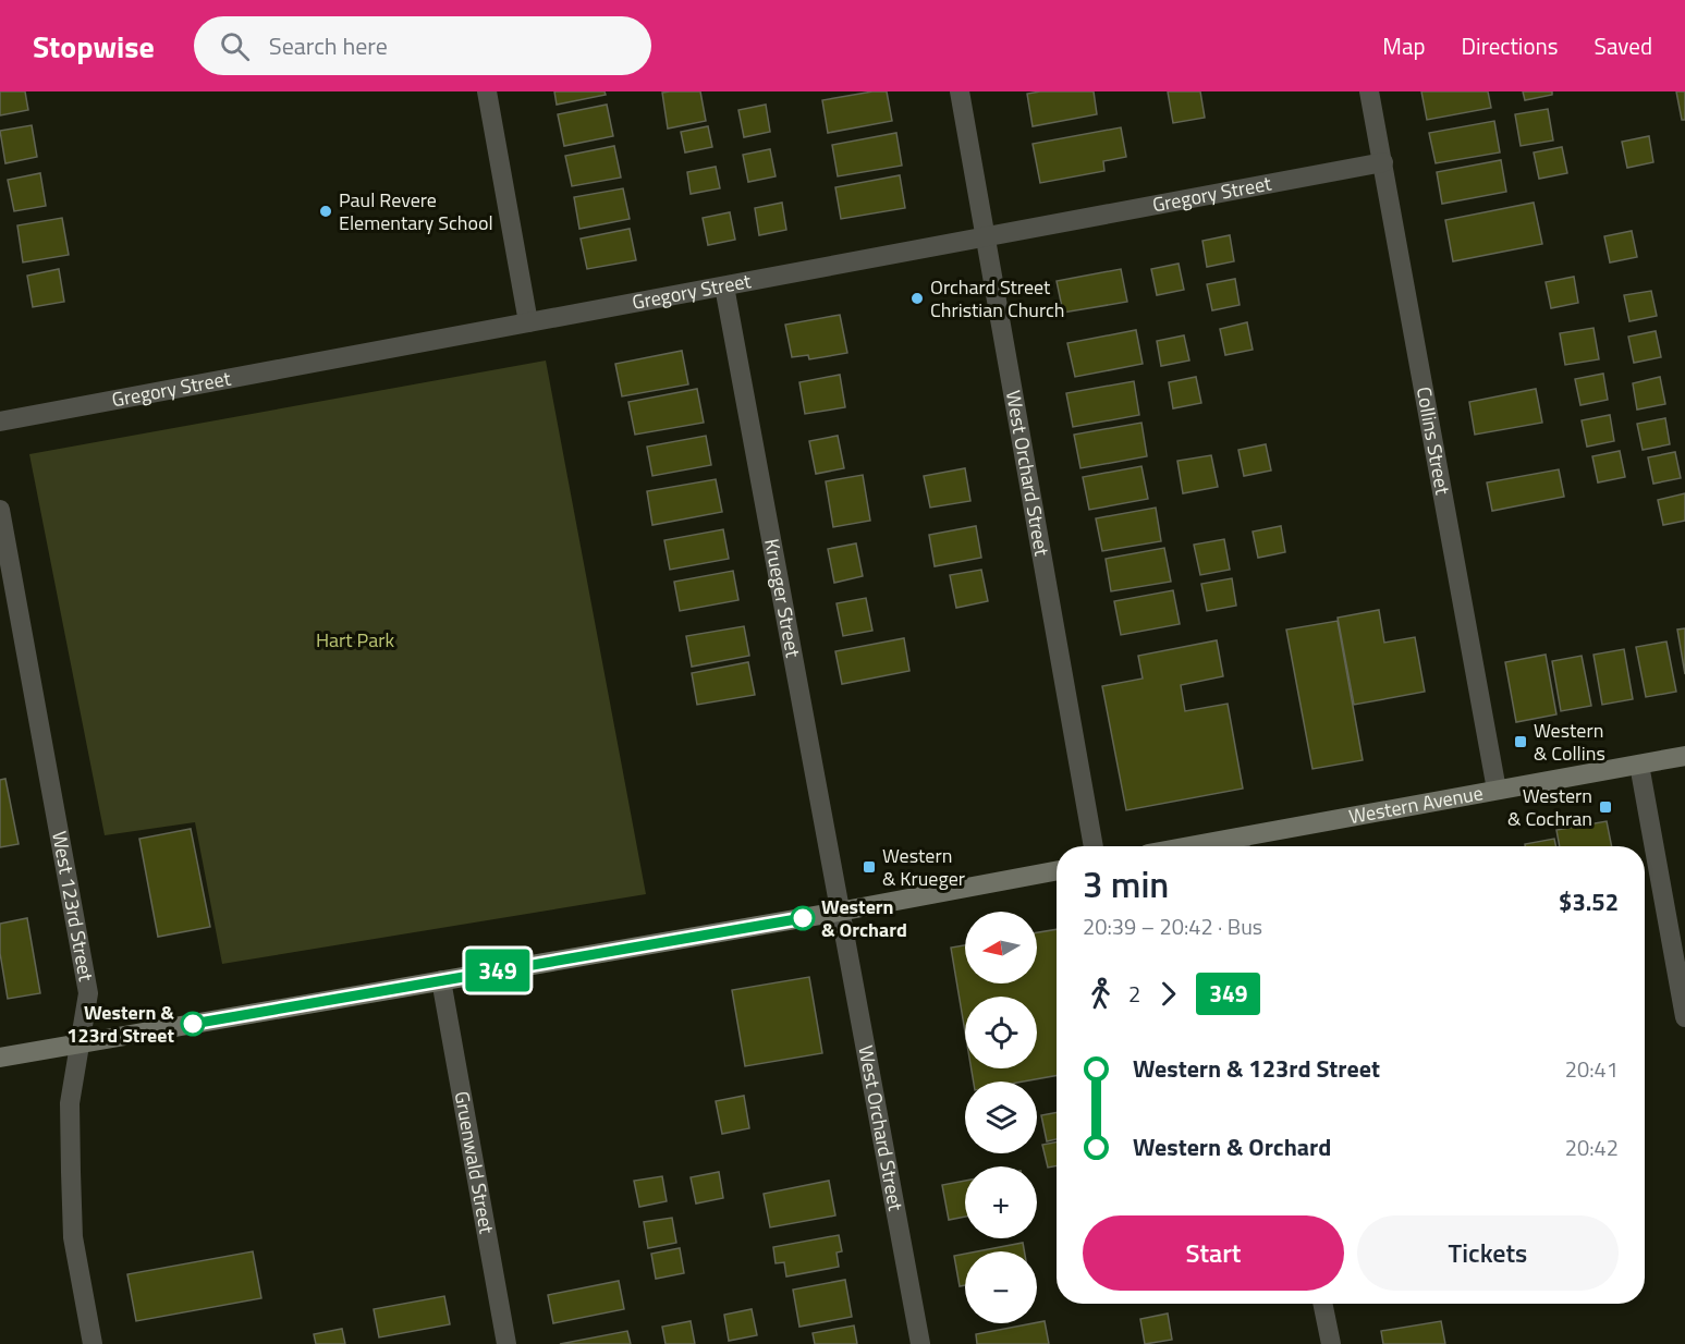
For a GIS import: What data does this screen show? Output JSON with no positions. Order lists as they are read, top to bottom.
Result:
{
  "streets": {
    "main road": ["Western Avenue"],
    "street": [
      "Gregory Street",
      "Collins Street",
      "West Orchard Street",
      "Krueger Street",
      "West 123rd Street",
      "Gruenwald Street"
    ]
  },
  "crossings": [
    ["Gregory Street", "Collins Street"],
    ["Gregory Street", "West Orchard Street"],
    ["Gregory Street", "Krueger Street"],
    ["Collins Street", "Western Avenue"],
    ["West Orchard Street", "Krueger Street"]
  ],
  "parks": ["Hart Park"],
  "places": {
    "other": [
      "Paul Revere Elementary School",
      "Orchard Street Christian Church",
      "Western & Orchard",
      "Western & 123rd Street"
    ],
    "transit": ["Western & Collins", "Western & Cochran", "Western & Krueger"]
  },
  "lines": ["bus line 349"],
  "north": "left",
  "page": {
    "header": "Stopwise",
    "search": "Search here",
    "nav": ["Map", "Directions", "Saved"],
    "on_map": "349",
    "heading": ["3 min", "20:39 – 20:42 · Bus", "$3.52"],
    "map_buttons": ["+", "−"],
    "legs": ["2", "349"],
    "list": [
      {
        "name": "Western & 123rd Street",
        "value": "20:41"
      },
      {
        "name": "Western & Orchard",
        "value": "20:42"
      }
    ],
    "buttons": ["Start", "Tickets"]
  }
}
